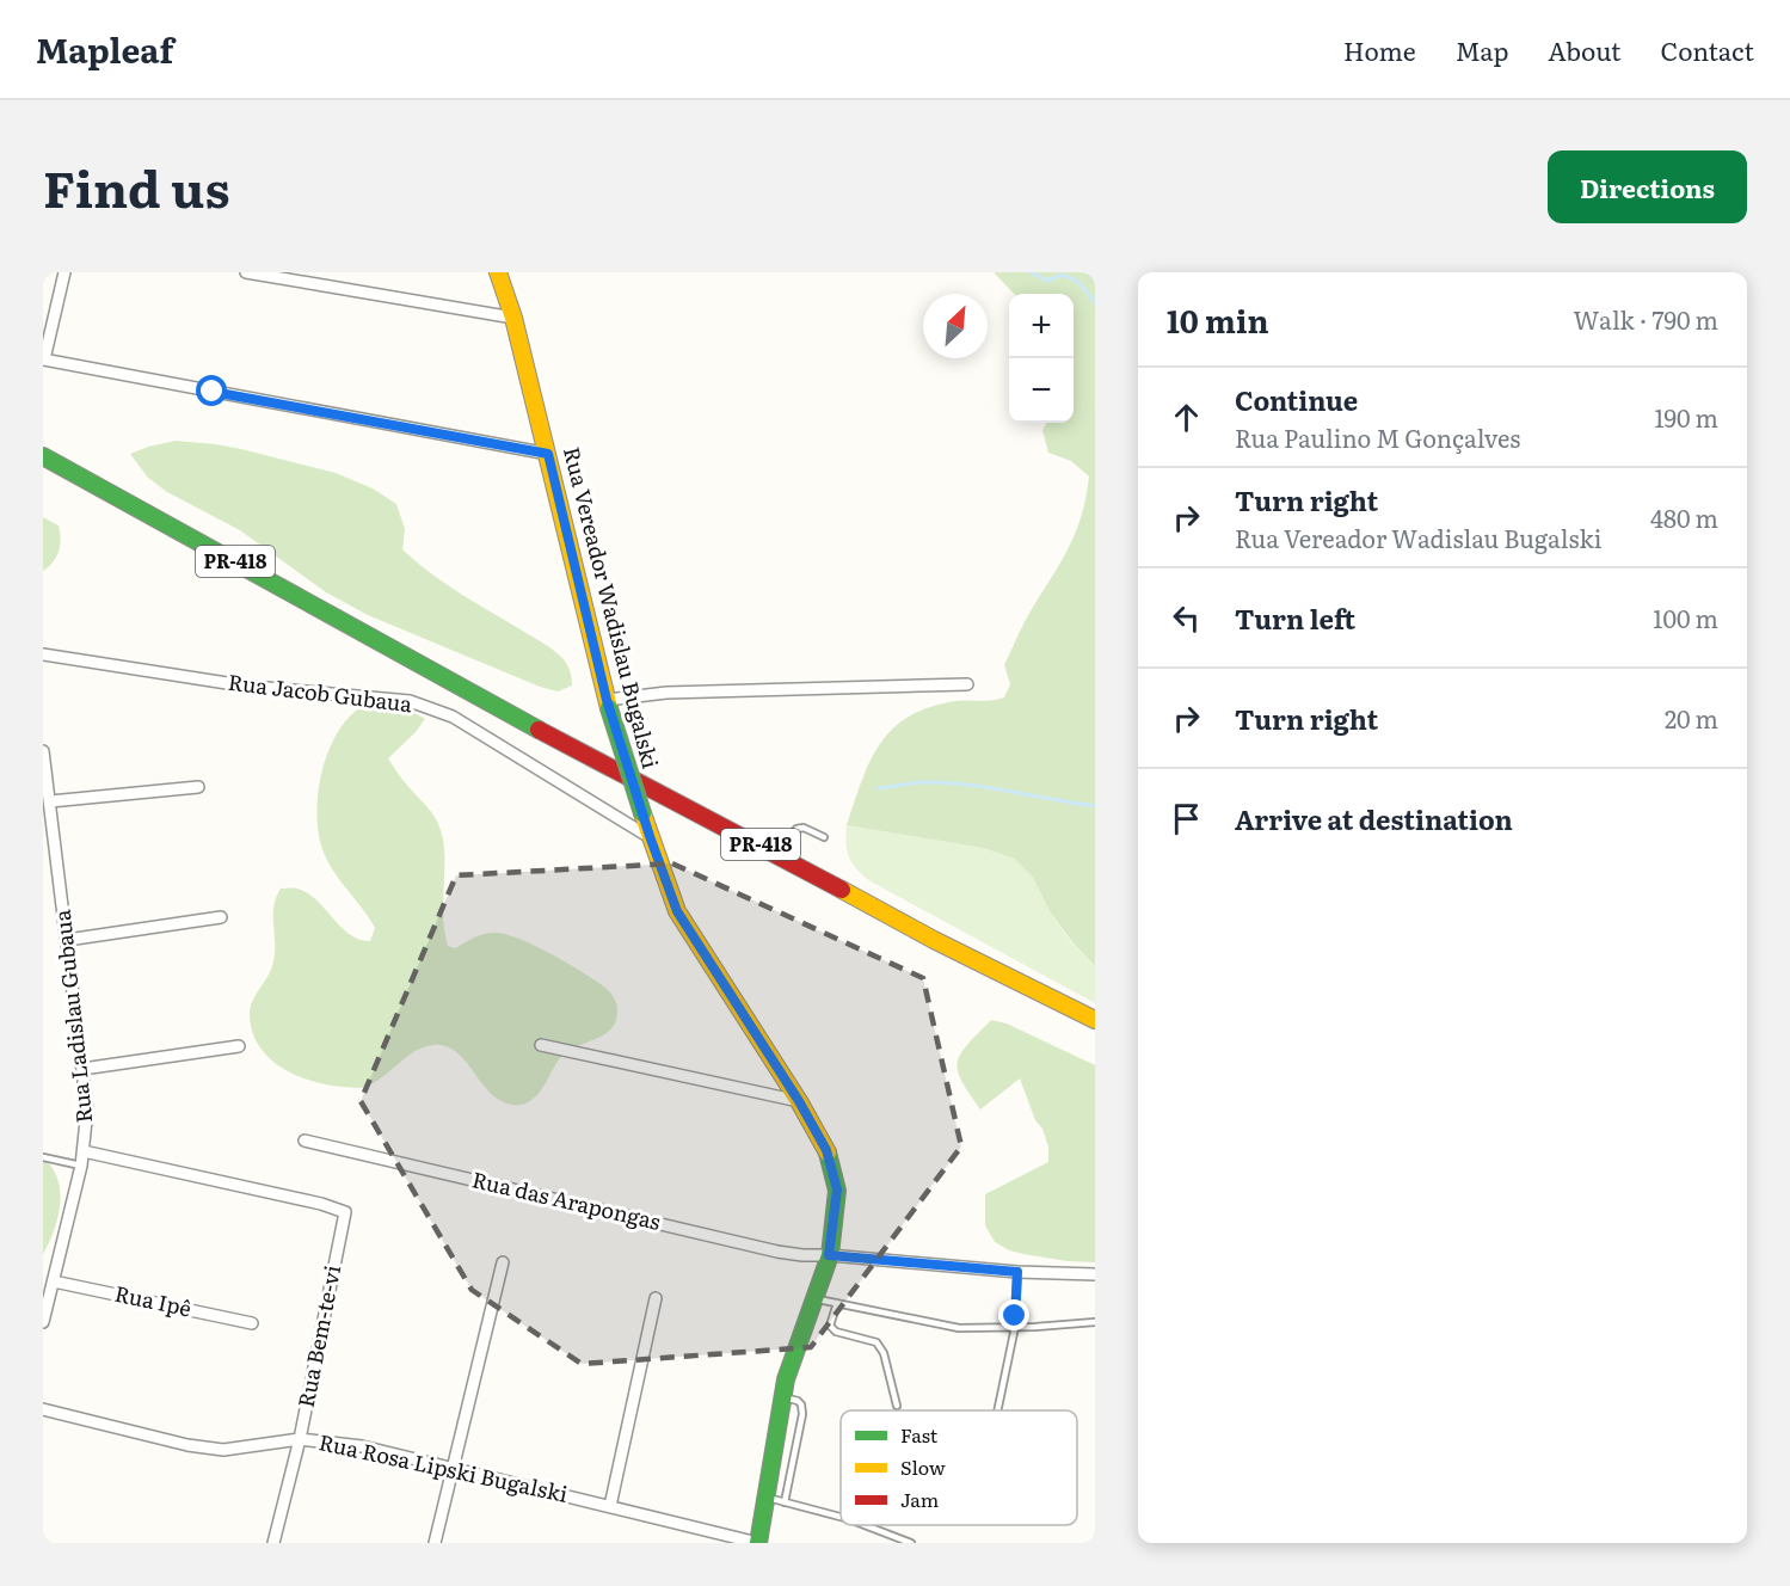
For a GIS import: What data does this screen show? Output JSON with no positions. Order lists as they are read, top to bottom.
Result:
{
  "streets": {
    "main road": ["PR-418", "Rua Vereador Wadislau Bugalski"],
    "street": [
      "Rua Jacob Gubaua",
      "Rua Ladislau Gubaua",
      "Rua das Arapongas",
      "Rua Ipê",
      "Rua Bem-te-vi",
      "Rua Rosa Lipski Bugalski"
    ]
  },
  "crossings": [
    ["Rua Vereador Wadislau Bugalski", "Rua Jacob Gubaua"],
    ["Rua Vereador Wadislau Bugalski", "Rua das Arapongas"],
    ["Rua Vereador Wadislau Bugalski", "Rua Rosa Lipski Bugalski"],
    ["Rua Ladislau Gubaua", "Rua Ipê"],
    ["Rua Ladislau Gubaua", "Rua Bem-te-vi"],
    ["Rua Bem-te-vi", "Rua Rosa Lipski Bugalski"]
  ],
  "legend": ["Fast", "Slow", "Jam"],
  "north": "top right",
  "page": {
    "header": "Mapleaf",
    "nav": [
      "Home",
      "Map",
      "About",
      "Contact"
    ],
    "title": "Find us",
    "buttons": "Directions",
    "heading": ["10 min", "Walk · 790 m"],
    "map_buttons": ["+", "−"],
    "list": [
      ["Continue", "Rua Paulino M Gonçalves", "190 m"],
      ["Turn right", "Rua Vereador Wadislau Bugalski", "480 m"],
      ["Turn left", "100 m"],
      ["Turn right", "20 m"],
      "Arrive at destination"
    ]
  }
}
